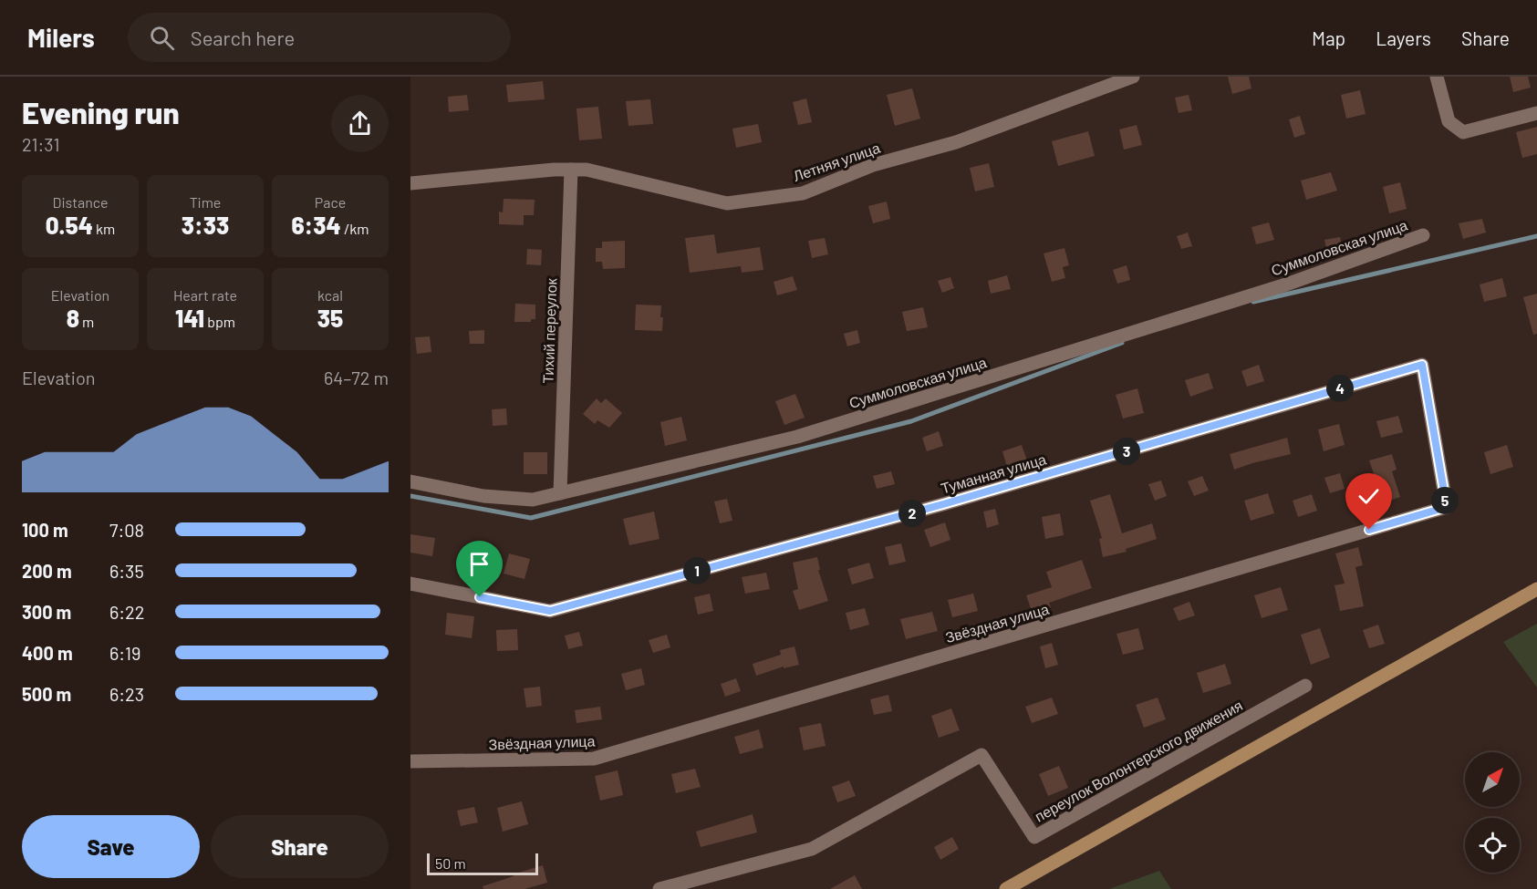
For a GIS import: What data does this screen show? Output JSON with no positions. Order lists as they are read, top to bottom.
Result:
{
  "streets": {
    "street": [
      "Летняя улица",
      "Суммоловская улица",
      "Тихий переулок",
      "Туманная улица",
      "Звёздная улица",
      "переулок Волонтерского движения"
    ]
  },
  "crossings": [
    ["Летняя улица", "Тихий переулок"],
    ["Суммоловская улица", "Тихий переулок"],
    ["Туманная улица", "Звёздная улица"]
  ],
  "scale_bar": "50 m",
  "north": "top right",
  "page": {
    "header": "Milers",
    "search": "Search here",
    "nav": ["Map", "Layers", "Share"],
    "heading": ["Evening run", "21:31"],
    "stats": [
      ["Distance", "0.54 km"],
      ["Time", "3:33"],
      ["Pace", "6:34 /km"],
      ["Elevation", "8 m"],
      ["Heart rate", "141 bpm"],
      ["kcal", "35"]
    ],
    "chart": ["Elevation", "64–72 m"],
    "pins": [
      "4",
      "3",
      "5",
      "2",
      "1"
    ],
    "list": [
      {
        "name": "100 m",
        "note": "7:08"
      },
      {
        "name": "200 m",
        "note": "6:35"
      },
      {
        "name": "300 m",
        "note": "6:22"
      },
      {
        "name": "400 m",
        "note": "6:19"
      },
      {
        "name": "500 m",
        "note": "6:23"
      }
    ],
    "buttons": ["Save", "Share"],
    "scale": "50 m"
  }
}
